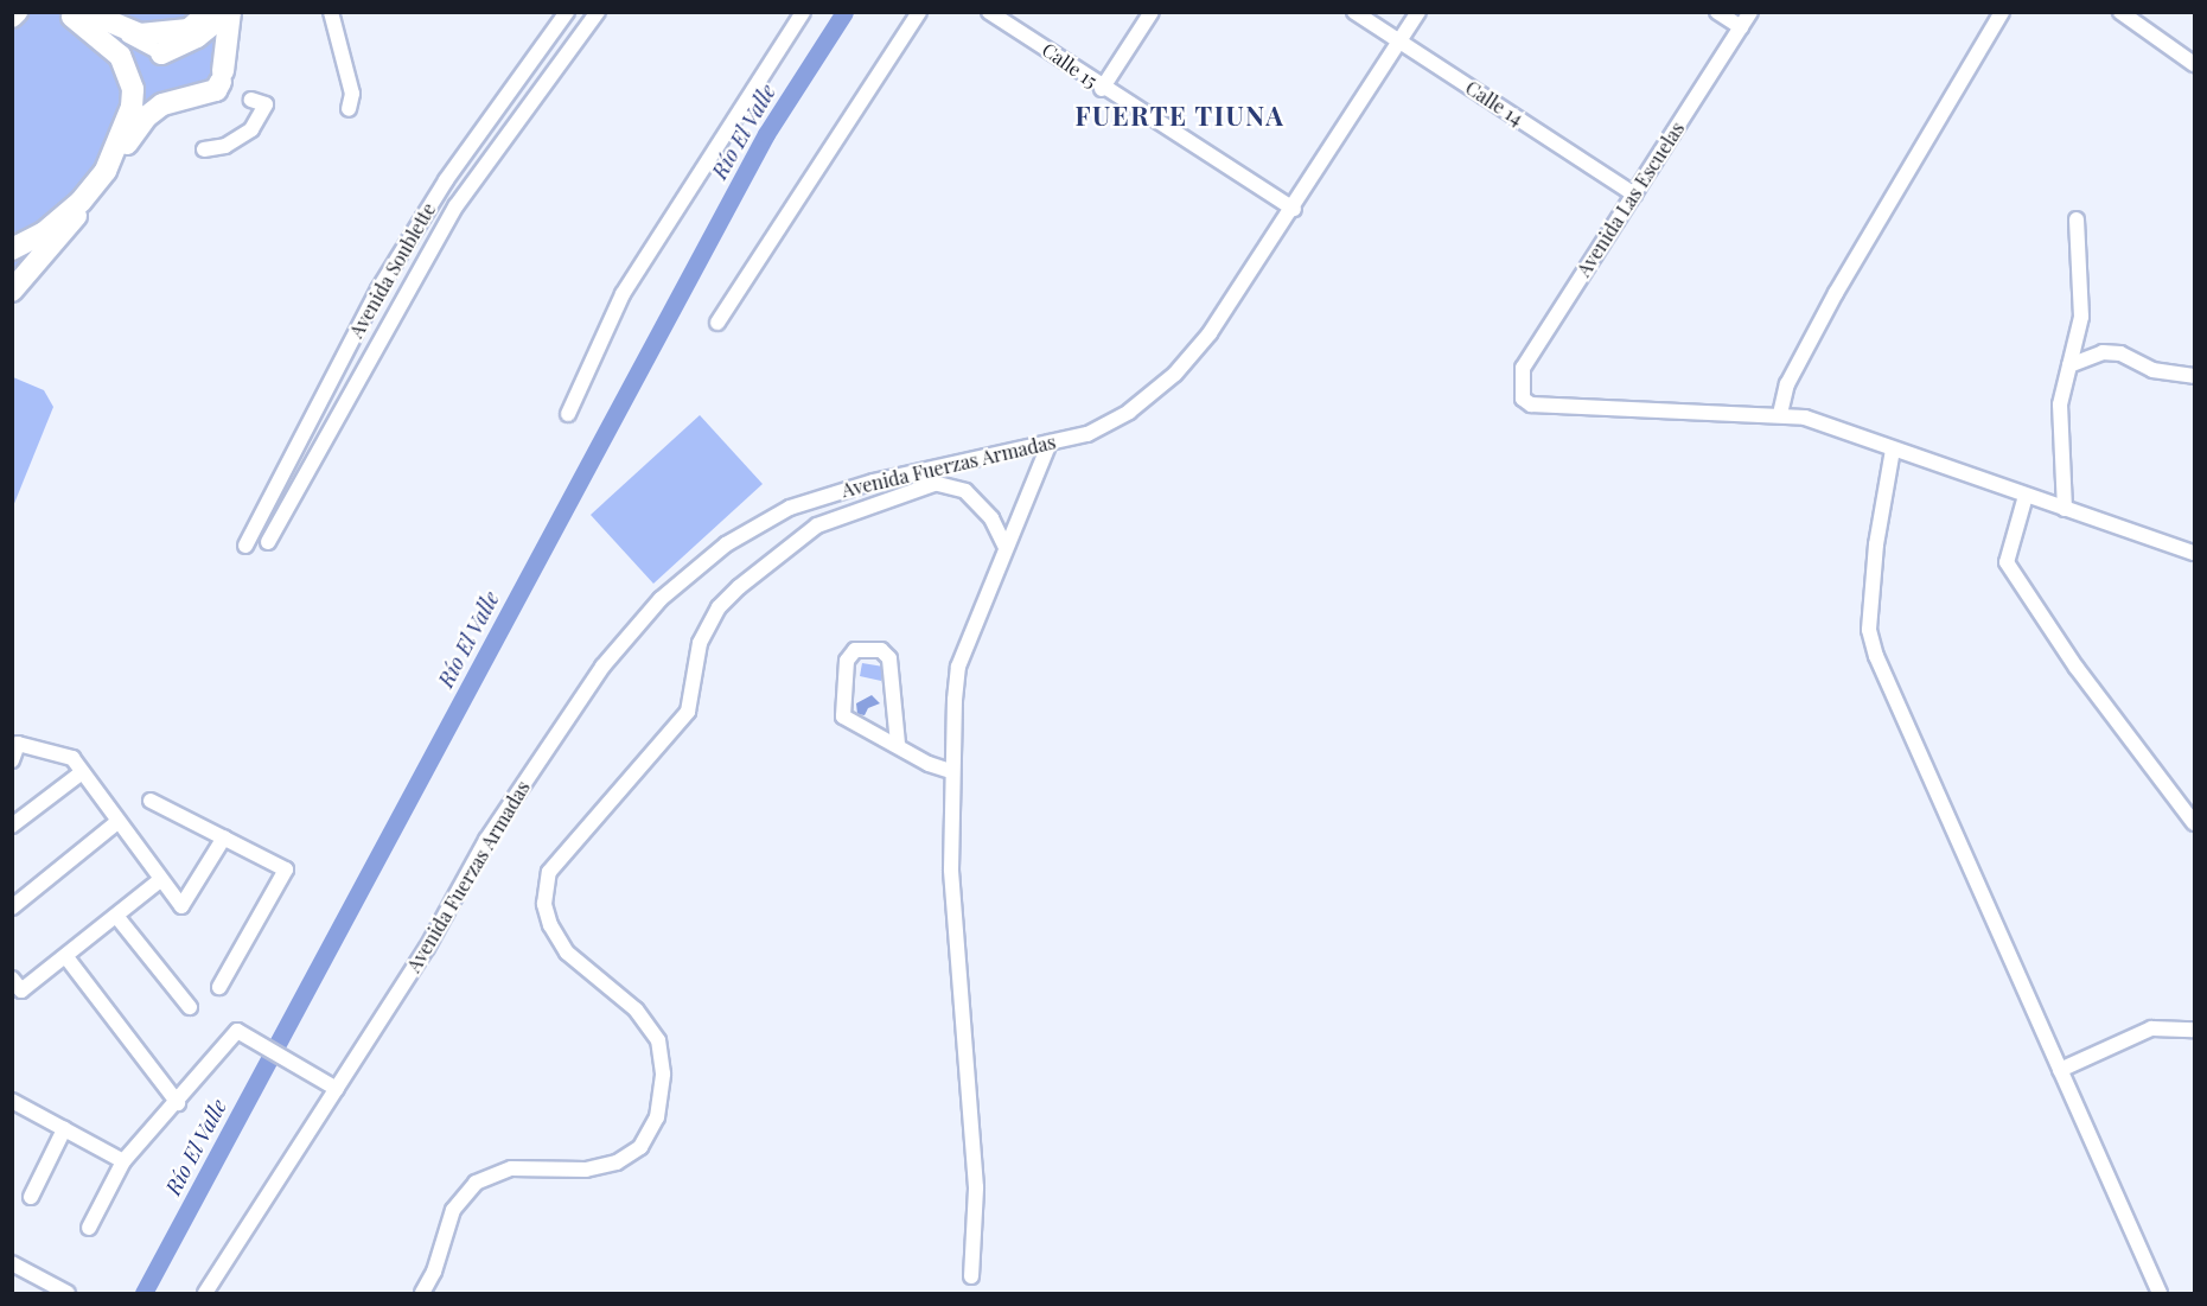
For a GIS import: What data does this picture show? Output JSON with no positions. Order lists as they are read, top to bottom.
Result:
{
  "streets": {
    "street": [
      "Calle 15",
      "Calle 14",
      "Avenida Las Escuelas",
      "Avenida Soublette",
      "Avenida Fuerzas Armadas"
    ]
  },
  "crossings": [
    ["Calle 15", "Avenida Fuerzas Armadas"],
    ["Calle 14", "Avenida Las Escuelas"],
    ["Calle 14", "Avenida Fuerzas Armadas"]
  ],
  "districts": ["FUERTE TIUNA"],
  "water": ["Río El Valle"]
}
